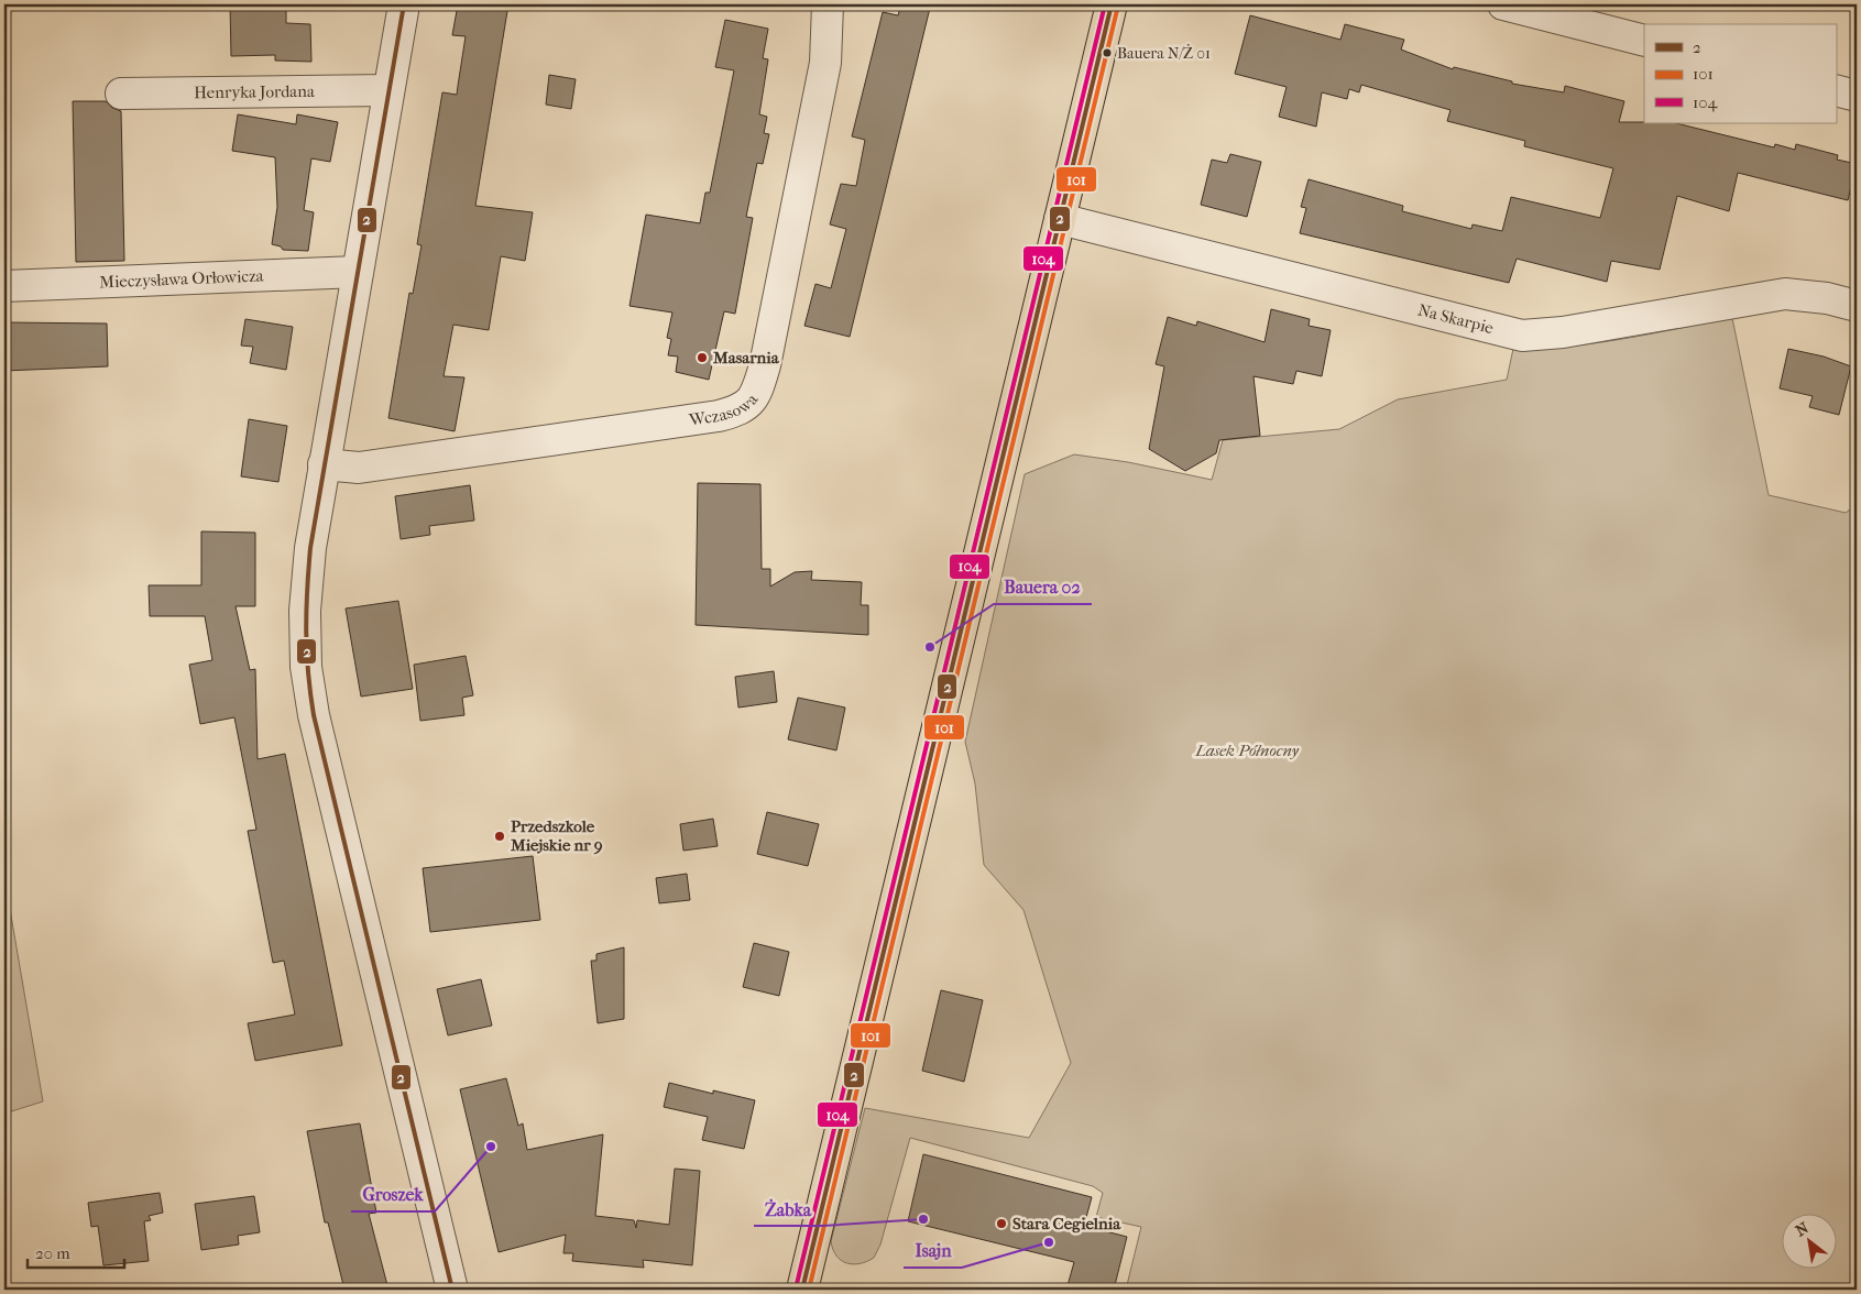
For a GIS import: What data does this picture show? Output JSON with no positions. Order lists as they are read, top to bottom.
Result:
{
  "streets": {
    "street": [
      "Henryka Jordana",
      "Mieczysława Orłowicza",
      "Na Skarpie",
      "Wczasowa"
    ]
  },
  "parks": ["Lasek Północny"],
  "places": [
    "Bauera N/Ż 01",
    "Masarnia",
    "Bauera 02",
    "Przedszkole Miejskie nr 9",
    "Groszek",
    "Żabka",
    "Stara Cegielnia",
    "Isajn"
  ],
  "lines": ["transit line 2", "transit line 104", "transit line 101"],
  "legend": ["2", "101", "104"],
  "scale_bar": "20 m",
  "north": "top left"
}
